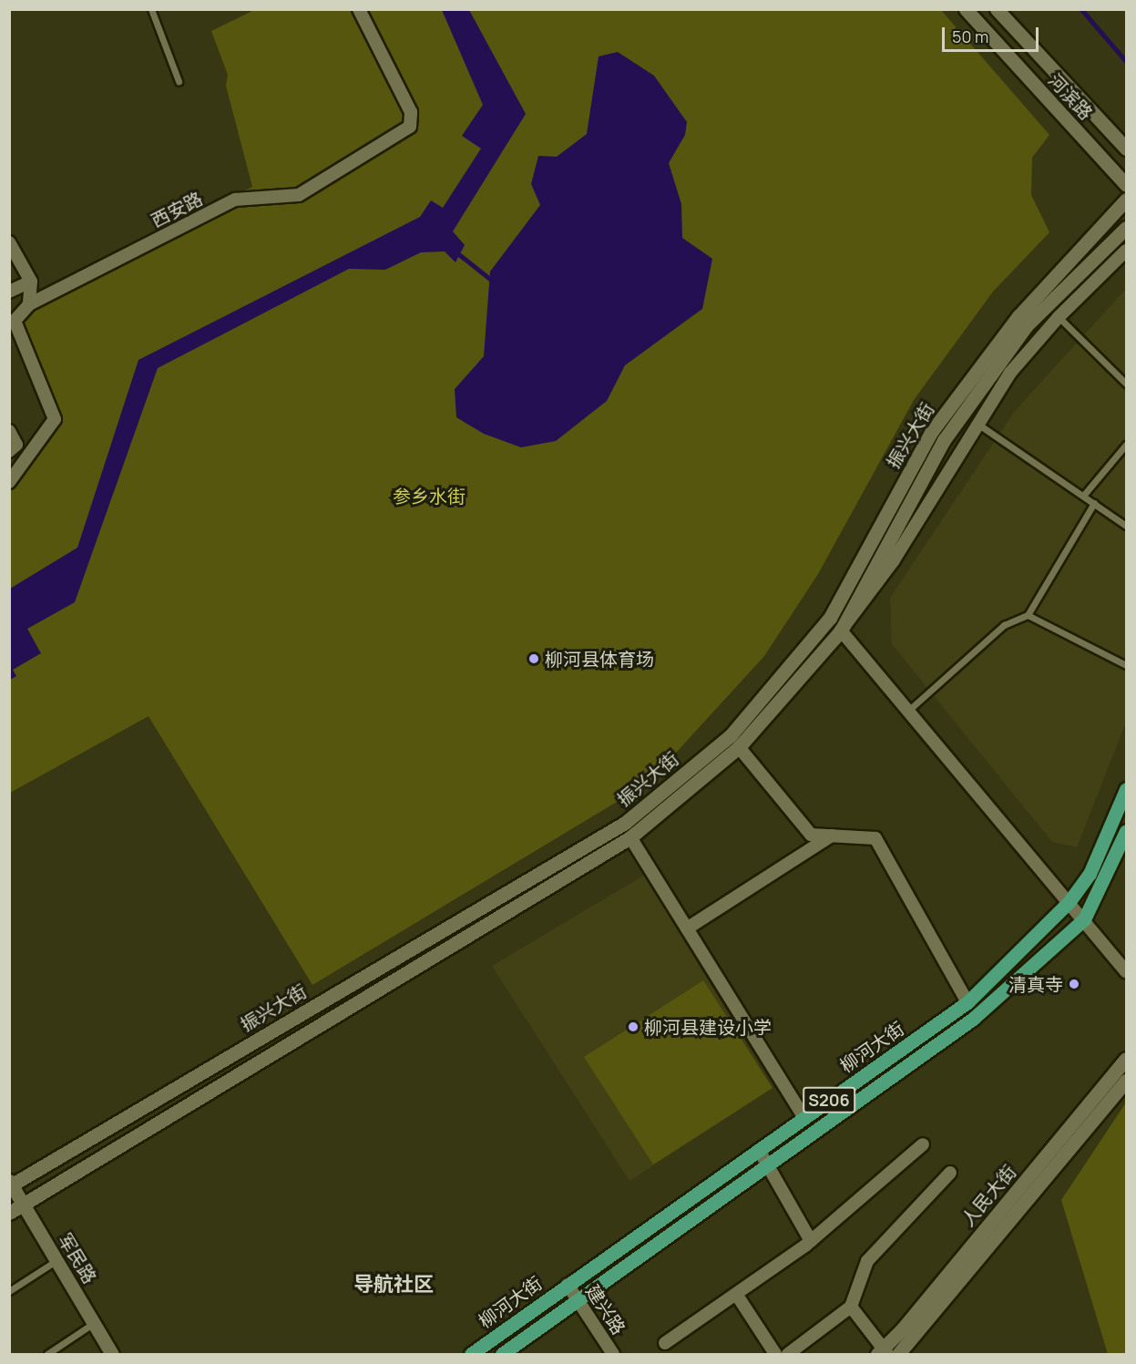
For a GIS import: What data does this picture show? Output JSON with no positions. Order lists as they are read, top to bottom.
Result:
{
  "streets": {
    "main road": ["柳河大街", "S206"],
    "street": [
      "河滨路",
      "西安路",
      "振兴大街",
      "人民大街",
      "军民路",
      "建兴路"
    ]
  },
  "crossings": [
    ["振兴大街", "军民路"],
    ["柳河大街", "建兴路"]
  ],
  "districts": ["导航社区"],
  "parks": ["参乡水街"],
  "places": ["柳河县体育场", "清真寺", "柳河县建设小学"],
  "scale_bar": "50 m"
}
